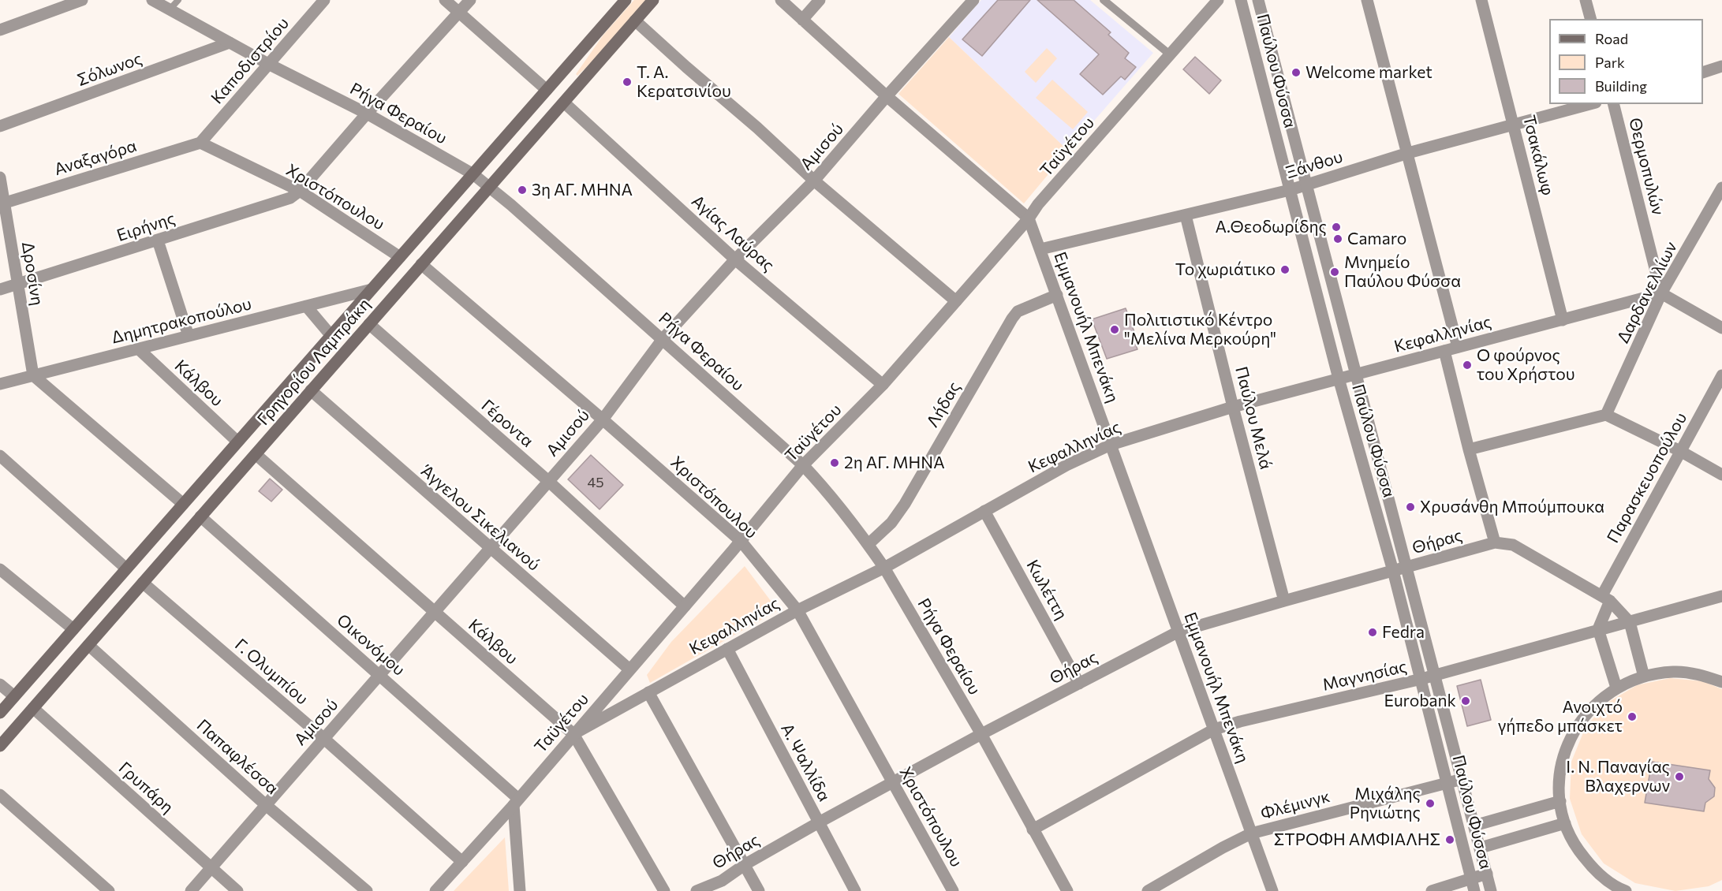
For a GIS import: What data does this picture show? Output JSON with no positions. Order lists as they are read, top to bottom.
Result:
{
  "streets": {
    "main road": ["Γρηγορίου Λαμπράκη"],
    "street": [
      "Καποδιστρίου",
      "Σόλωνος",
      "Παύλου Φύσσα",
      "Ρήγα Φεραίου",
      "Αμισού",
      "Ταϋγέτου",
      "Τσακάλωφ",
      "Αναξαγόρα",
      "Ξάνθου",
      "Θερμοπυλών",
      "Χριστόπουλου",
      "Ειρήνης",
      "Αγίας Λαύρας",
      "Δροσίνη",
      "Δαρδανελλίων",
      "Δημητρακοπούλου",
      "Εμμανουήλ Μπενάκη",
      "Κεφαλληνίας",
      "Κάλβου",
      "Λήδας",
      "Παύλου Μελά",
      "Γέροντα",
      "Παρασκευοπούλου",
      "Άγγελου Σικελιανού",
      "Θήρας",
      "Κωλέττη",
      "Οικονόμου",
      "Γ. Ολυμπίου",
      "Μαγνησίας",
      "Παπαφλέσσα",
      "Α. Ψαλλίδα",
      "Γρυπάρη",
      "Φλέμινγκ"
    ]
  },
  "crossings": [
    ["Καποδιστρίου", "Ρήγα Φεραίου"],
    ["Καποδιστρίου", "Αναξαγόρα"],
    ["Καποδιστρίου", "Χριστόπουλου"],
    ["Σόλωνος", "Ρήγα Φεραίου"],
    ["Παύλου Φύσσα", "Ξάνθου"],
    ["Παύλου Φύσσα", "Κεφαλληνίας"],
    ["Παύλου Φύσσα", "Θήρας"],
    ["Παύλου Φύσσα", "Μαγνησίας"],
    ["Παύλου Φύσσα", "Φλέμινγκ"],
    ["Ρήγα Φεραίου", "Αμισού"],
    ["Ρήγα Φεραίου", "Ταϋγέτου"],
    ["Ρήγα Φεραίου", "Κεφαλληνίας"],
    ["Ρήγα Φεραίου", "Γρηγορίου Λαμπράκη"],
    ["Ρήγα Φεραίου", "Λήδας"],
    ["Ρήγα Φεραίου", "Θήρας"],
    ["Ρήγα Φεραίου", "Μαγνησίας"],
    ["Αμισού", "Χριστόπουλου"],
    ["Αμισού", "Αγίας Λαύρας"],
    ["Αμισού", "Εμμανουήλ Μπενάκη"],
    ["Αμισού", "Κάλβου"],
    ["Αμισού", "Γέροντα"],
    ["Αμισού", "Άγγελου Σικελιανού"],
    ["Αμισού", "Οικονόμου"],
    ["Αμισού", "Γ. Ολυμπίου"],
    ["Αμισού", "Παπαφλέσσα"],
    ["Αμισού", "Γρυπάρη"],
    ["Ταϋγέτου", "Χριστόπουλου"],
    ["Ταϋγέτου", "Αγίας Λαύρας"],
    ["Ταϋγέτου", "Εμμανουήλ Μπενάκη"],
    ["Ταϋγέτου", "Κεφαλληνίας"],
    ["Ταϋγέτου", "Κάλβου"],
    ["Ταϋγέτου", "Γέροντα"],
    ["Ταϋγέτου", "Άγγελου Σικελιανού"],
    ["Ταϋγέτου", "Οικονόμου"],
    ["Ταϋγέτου", "Γ. Ολυμπίου"],
    ["Τσακάλωφ", "Ξάνθου"],
    ["Τσακάλωφ", "Κεφαλληνίας"],
    ["Αναξαγόρα", "Χριστόπουλου"],
    ["Αναξαγόρα", "Δροσίνη"],
    ["Ξάνθου", "Εμμανουήλ Μπενάκη"],
    ["Ξάνθου", "Παύλου Μελά"],
    ["Θερμοπυλών", "Δαρδανελλίων"],
    ["Θερμοπυλών", "Κεφαλληνίας"],
    ["Χριστόπουλου", "Ειρήνης"],
    ["Χριστόπουλου", "Κεφαλληνίας"],
    ["Χριστόπουλου", "Γρηγορίου Λαμπράκη"],
    ["Χριστόπουλου", "Θήρας"],
    ["Ειρήνης", "Δροσίνη"],
    ["Αγίας Λαύρας", "Γρηγορίου Λαμπράκη"],
    ["Δροσίνη", "Δημητρακοπούλου"],
    ["Δαρδανελλίων", "Κεφαλληνίας"],
    ["Δημητρακοπούλου", "Γρηγορίου Λαμπράκη"],
    ["Δημητρακοπούλου", "Κάλβου"],
    ["Εμμανουήλ Μπενάκη", "Κεφαλληνίας"],
    ["Εμμανουήλ Μπενάκη", "Λήδας"],
    ["Εμμανουήλ Μπενάκη", "Θήρας"],
    ["Εμμανουήλ Μπενάκη", "Μαγνησίας"],
    ["Εμμανουήλ Μπενάκη", "Φλέμινγκ"],
    ["Κεφαλληνίας", "Κάλβου"],
    ["Κεφαλληνίας", "Παύλου Μελά"],
    ["Κεφαλληνίας", "Κωλέττη"],
    ["Κεφαλληνίας", "Α. Ψαλλίδα"],
    ["Γρηγορίου Λαμπράκη", "Κάλβου"],
    ["Γρηγορίου Λαμπράκη", "Γέροντα"],
    ["Γρηγορίου Λαμπράκη", "Άγγελου Σικελιανού"],
    ["Γρηγορίου Λαμπράκη", "Οικονόμου"],
    ["Γρηγορίου Λαμπράκη", "Γ. Ολυμπίου"],
    ["Γρηγορίου Λαμπράκη", "Παπαφλέσσα"],
    ["Γρηγορίου Λαμπράκη", "Γρυπάρη"],
    ["Παύλου Μελά", "Θήρας"],
    ["Παρασκευοπούλου", "Μαγνησίας"],
    ["Θήρας", "Κωλέττη"],
    ["Θήρας", "Α. Ψαλλίδα"]
  ],
  "places": [
    "Welcome market",
    "Τ. Α. Κερατσινίου",
    "3η ΑΓ. ΜΗΝΑ",
    "Α.Θεοδωρίδης",
    "Camaro",
    "Το χωριάτικο",
    "Μνημείο Παύλου Φύσσα",
    "Πολιτιστικό Κέντρο \"Μελίνα Μερκούρη\"",
    "Ο φούρνος του Χρήστου",
    "2η ΑΓ. ΜΗΝΑ",
    "Χρυσάνθη Μπούμπουκα",
    "Fedra",
    "Eurobank",
    "Ανοιχτό γήπεδο μπάσκετ",
    "Ι. Ν. Παναγίας Βλαχερνων",
    "Μιχάλης Ρηνιώτης",
    "ΣΤΡΟΦΗ ΑΜΦΙΑΛΗΣ"
  ],
  "house_numbers": ["45"],
  "legend": ["Road", "Park", "Building"]
}
